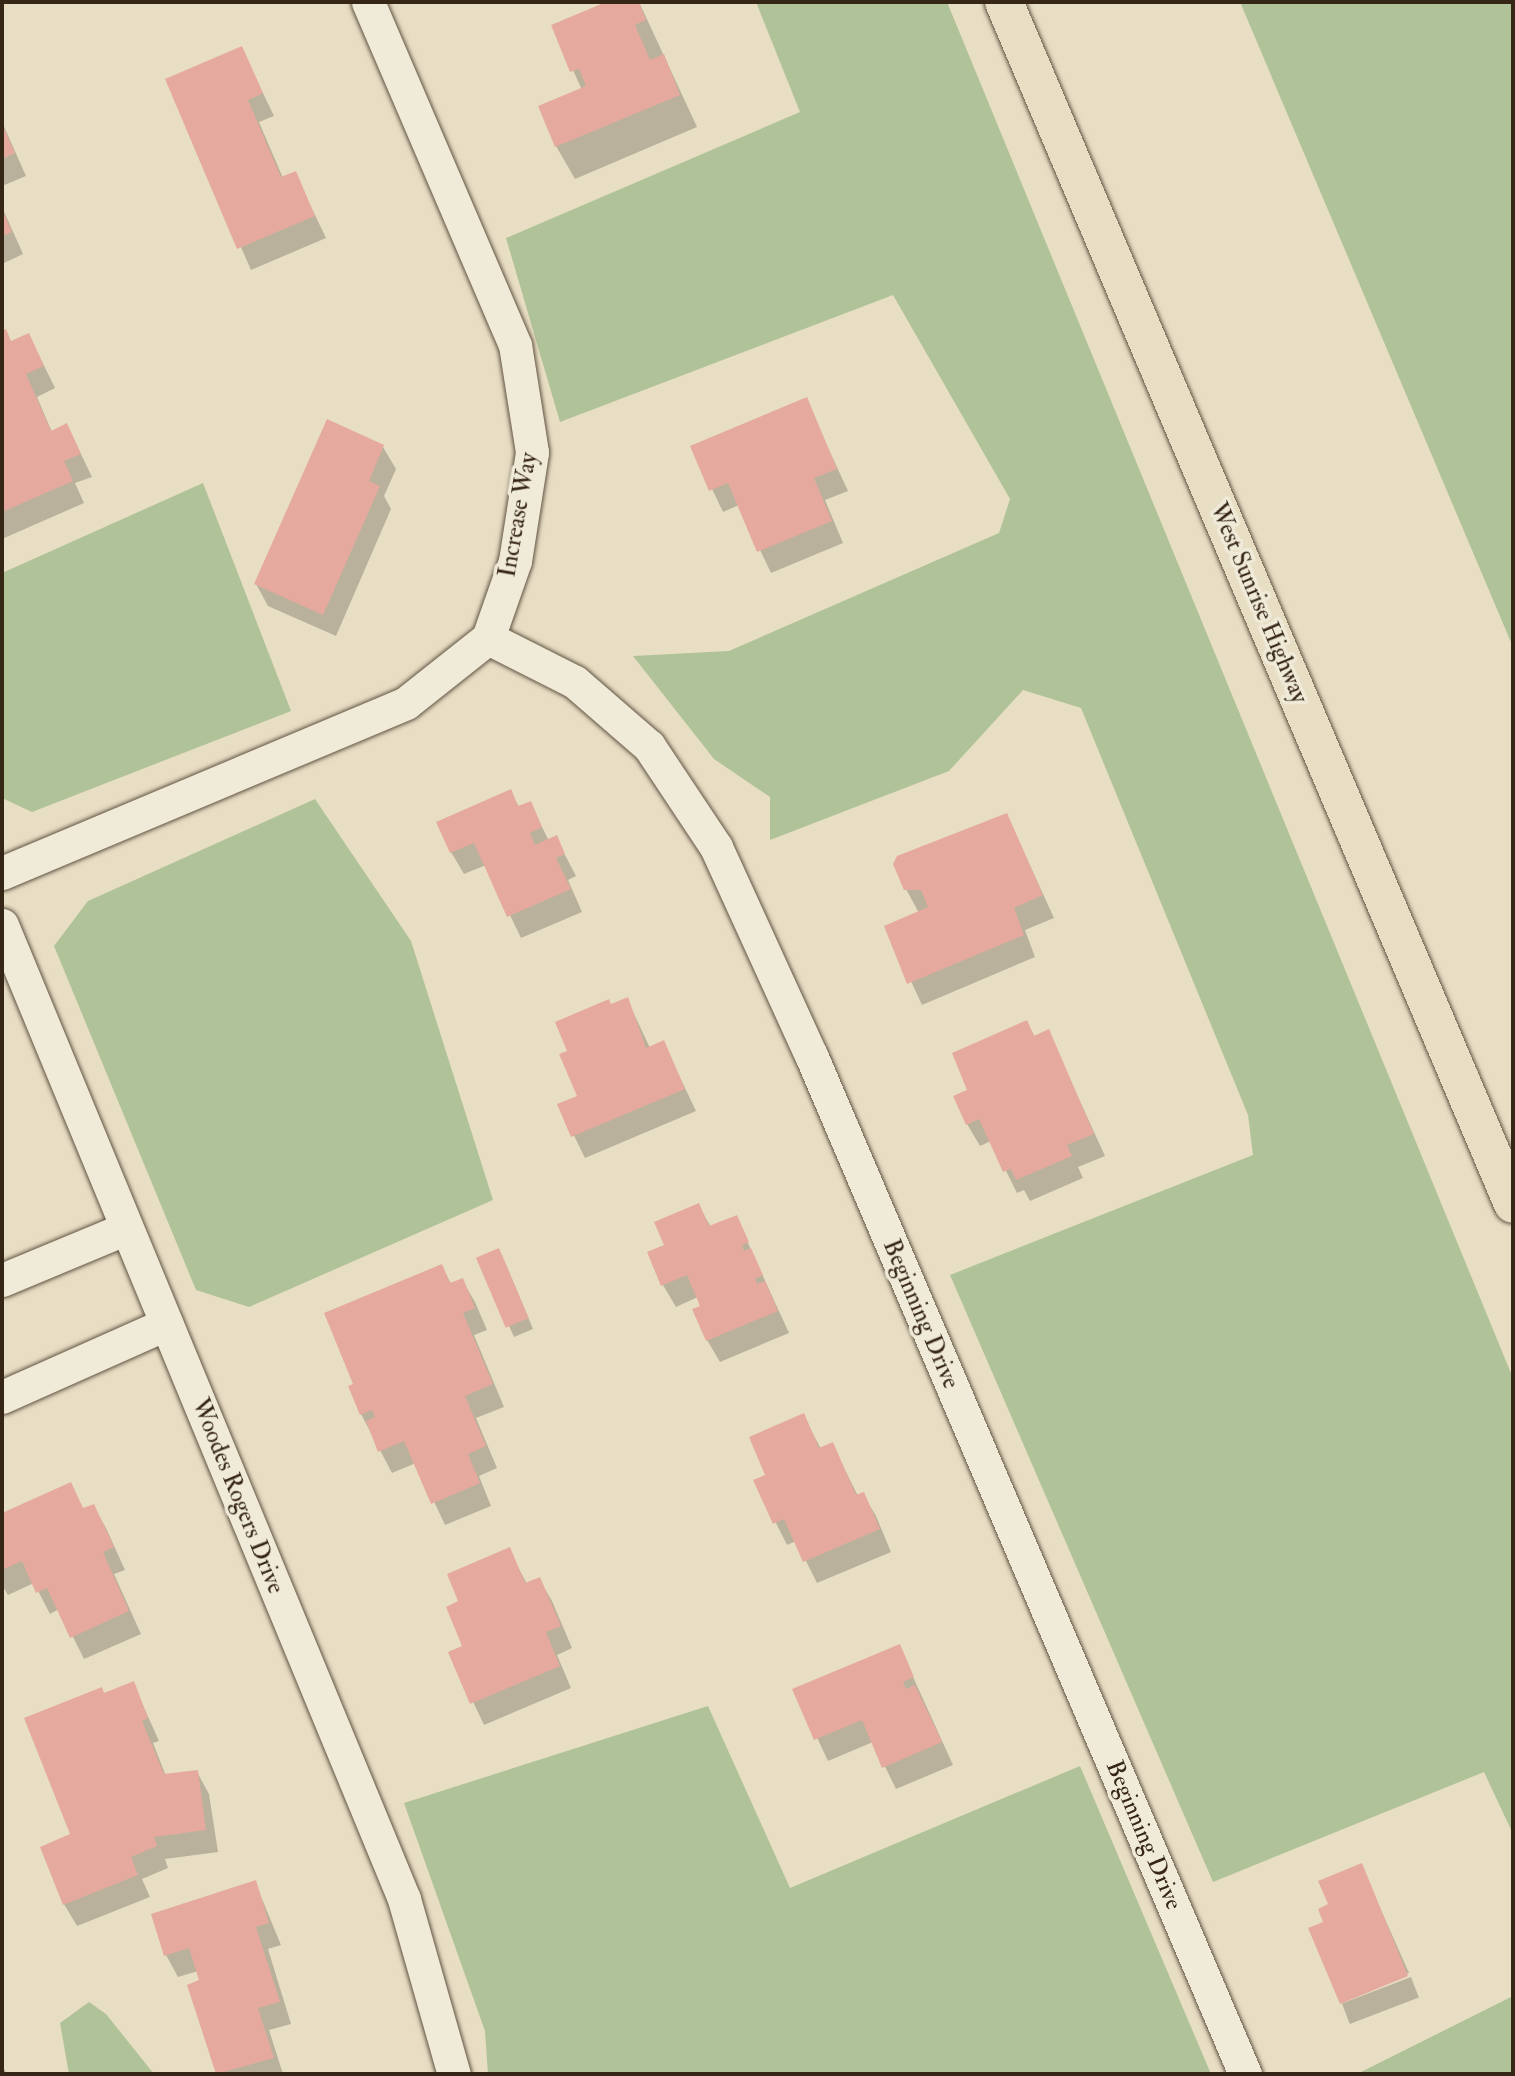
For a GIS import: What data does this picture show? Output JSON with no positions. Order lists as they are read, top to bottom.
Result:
{
  "streets": {
    "main road": ["West Sunrise Highway"],
    "street": ["Increase Way", "Beginning Drive", "Woodes Rogers Drive"]
  },
  "crossings": [
    ["Increase Way", "Beginning Drive"]
  ]
}
